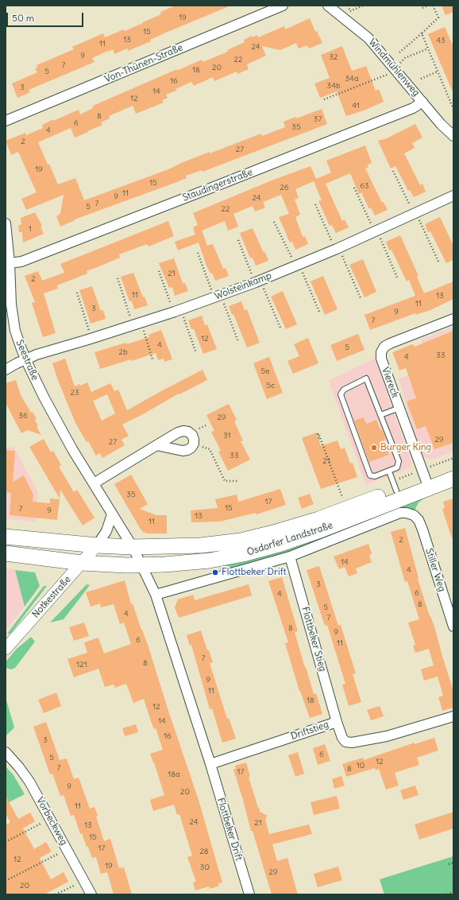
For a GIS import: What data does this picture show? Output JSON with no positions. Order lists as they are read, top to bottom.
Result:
{
  "streets": {
    "main road": ["Osdorfer Landstraße"],
    "street": [
      "Von-Thünen-Straße",
      "Windmühlenweg",
      "Staudingerstraße",
      "Wolsteinkamp",
      "Seestraße",
      "Viereck",
      "Stiller Weg",
      "Notkestraße",
      "Flottbeker Stieg",
      "Driftstieg",
      "Vorbeckweg",
      "Flottbeker Drift"
    ]
  },
  "crossings": [
    ["Windmühlenweg", "Staudingerstraße"],
    ["Staudingerstraße", "Seestraße"],
    ["Wolsteinkamp", "Seestraße"],
    ["Seestraße", "Osdorfer Landstraße"],
    ["Seestraße", "Flottbeker Drift"],
    ["Viereck", "Osdorfer Landstraße"],
    ["Osdorfer Landstraße", "Stiller Weg"],
    ["Osdorfer Landstraße", "Notkestraße"],
    ["Osdorfer Landstraße", "Flottbeker Stieg"],
    ["Osdorfer Landstraße", "Flottbeker Drift"],
    ["Flottbeker Stieg", "Driftstieg"],
    ["Driftstieg", "Flottbeker Drift"]
  ],
  "places": ["Burger King", "Flottbeker Drift"],
  "house_numbers": [
    "19",
    "15",
    "13",
    "43",
    "11",
    "24",
    "9",
    "32",
    "22",
    "7",
    "20",
    "18",
    "5",
    "34a",
    "16",
    "34b",
    "3",
    "14",
    "12",
    "41",
    "8",
    "37",
    "6",
    "35",
    "4",
    "2",
    "27",
    "19",
    "15",
    "63",
    "26",
    "11",
    "9",
    "24",
    "7",
    "5",
    "22",
    "1",
    "21",
    "2",
    "11",
    "13",
    "11",
    "3",
    "9",
    "7",
    "12",
    "4",
    "5",
    "2b",
    "33",
    "4",
    "5e",
    "5c",
    "23",
    "36",
    "29",
    "31",
    "29",
    "27",
    "33",
    "21",
    "35",
    "17",
    "15",
    "7",
    "9",
    "13",
    "11",
    "2",
    "14",
    "4",
    "3",
    "6",
    "4",
    "8",
    "5",
    "4",
    "7",
    "8",
    "9",
    "6",
    "11",
    "7",
    "8",
    "121",
    "9",
    "11",
    "18",
    "12",
    "14",
    "16",
    "3",
    "6",
    "5",
    "12",
    "10",
    "7",
    "8",
    "17",
    "18a",
    "9",
    "20",
    "11",
    "24",
    "21",
    "13",
    "15",
    "17",
    "28",
    "12",
    "19",
    "30",
    "29",
    "20"
  ],
  "scale_bar": "50 m"
}
